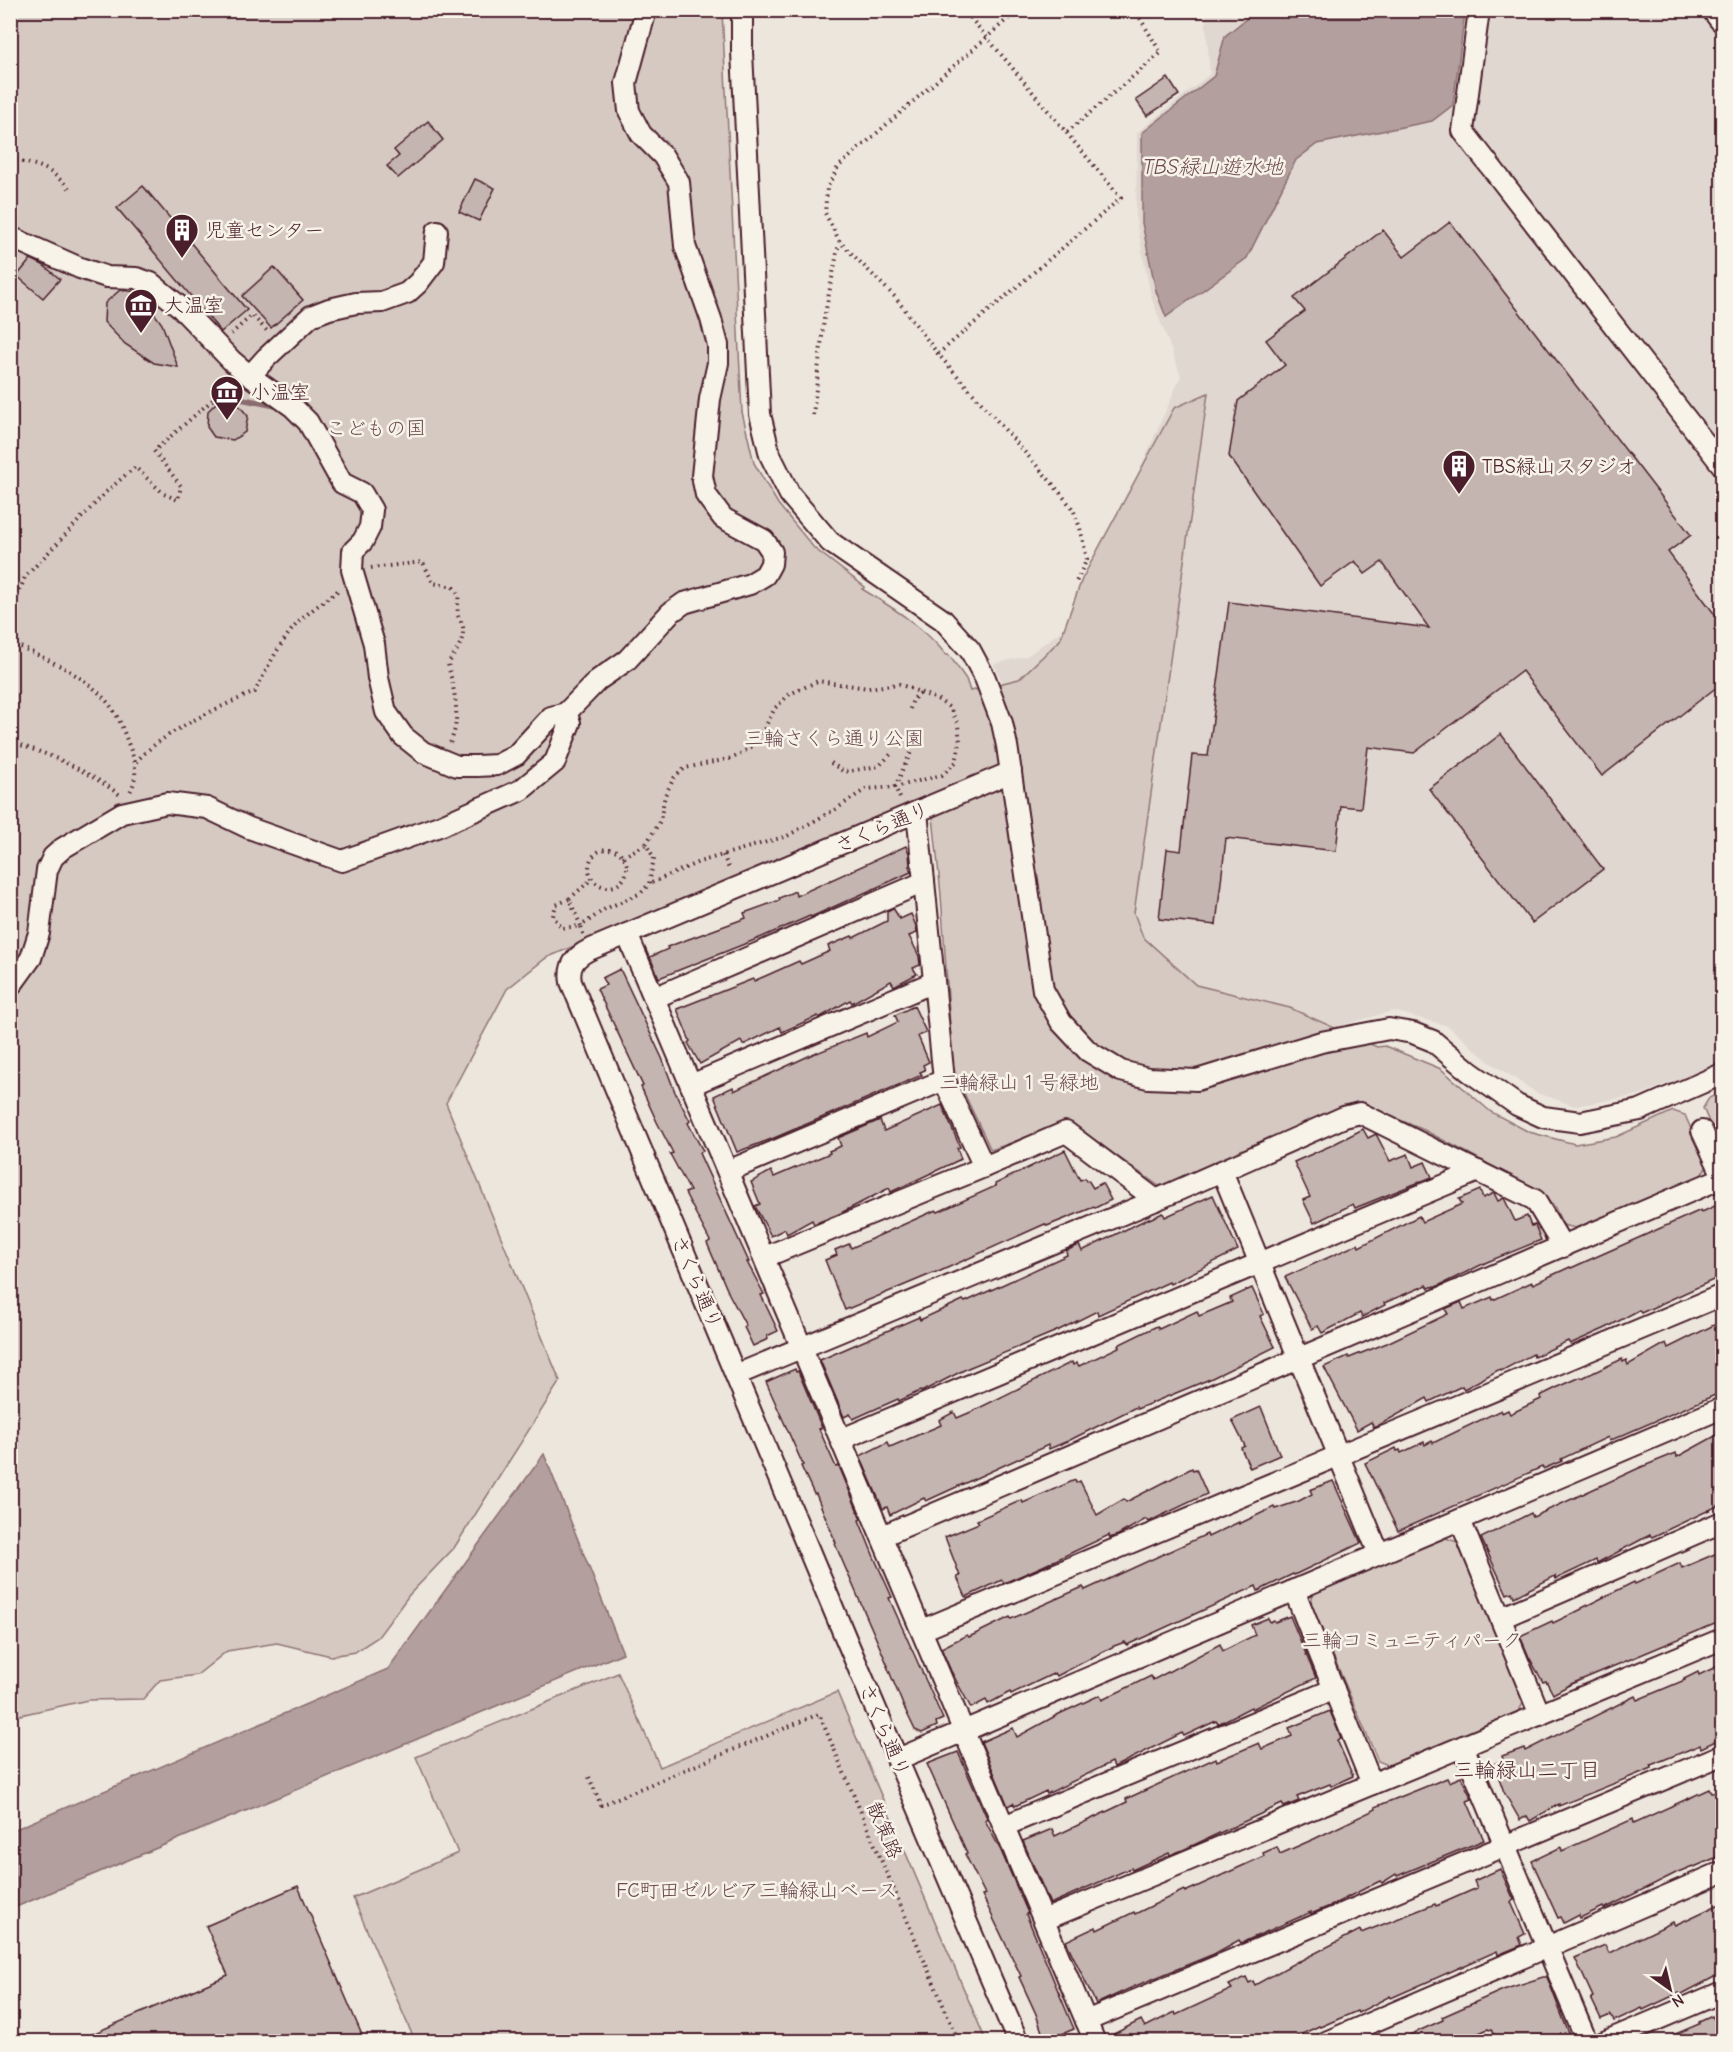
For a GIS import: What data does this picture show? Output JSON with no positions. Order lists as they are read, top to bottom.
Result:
{
  "streets": {
    "street": ["さくら通り"],
    "path": ["散策路"]
  },
  "districts": ["三輪緑山二丁目"],
  "water": ["TBS緑山遊水地"],
  "parks": [
    "こどもの国",
    "三輪さくら通り公園",
    "三輪緑山１号緑地",
    "三輪コミュニティパーク",
    "FC町田ゼルビア三輪緑山ベース"
  ],
  "places": {
    "building": ["児童センター", "TBS緑山スタジオ"],
    "museum": ["大温室", "小温室"]
  },
  "north": "bottom right"
}
